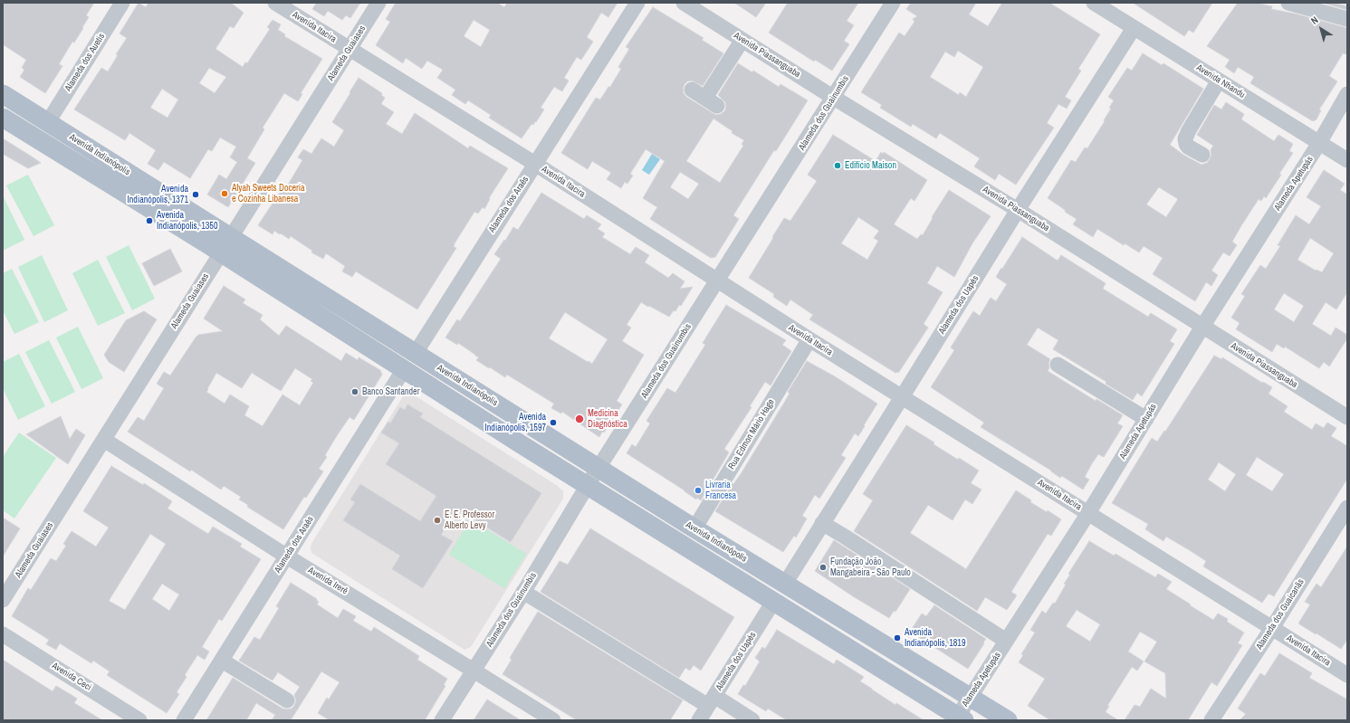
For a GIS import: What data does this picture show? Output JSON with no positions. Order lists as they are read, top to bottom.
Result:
{
  "streets": {
    "main road": ["Avenida Indianópolis"],
    "street": [
      "Avenida Itacira",
      "Alameda Guaiases",
      "Avenida Piassanguaba",
      "Alameda dos Auetis",
      "Avenida Nhandu",
      "Alameda dos Guainumbis",
      "Alameda Apetupás",
      "Alameda dos Araês",
      "Alameda dos Uapés",
      "Rua Edmon Mário Hage",
      "Avenida Irerê",
      "Alameda dos Guaicanãs",
      "Avenida Ceci"
    ]
  },
  "crossings": [
    ["Avenida Itacira", "Alameda Guaiases"],
    ["Avenida Itacira", "Alameda dos Guainumbis"],
    ["Avenida Itacira", "Alameda Apetupás"],
    ["Avenida Itacira", "Alameda dos Araês"],
    ["Avenida Itacira", "Alameda dos Uapés"],
    ["Avenida Itacira", "Rua Edmon Mário Hage"],
    ["Avenida Itacira", "Alameda dos Guaicanãs"],
    ["Alameda Guaiases", "Avenida Indianópolis"],
    ["Alameda Guaiases", "Avenida Irerê"],
    ["Avenida Piassanguaba", "Alameda dos Guainumbis"],
    ["Avenida Piassanguaba", "Alameda Apetupás"],
    ["Avenida Piassanguaba", "Alameda dos Uapés"],
    ["Alameda dos Auetis", "Avenida Indianópolis"],
    ["Avenida Nhandu", "Alameda Apetupás"],
    ["Avenida Nhandu", "Alameda dos Uapés"],
    ["Alameda dos Guainumbis", "Avenida Indianópolis"],
    ["Alameda dos Guainumbis", "Avenida Irerê"],
    ["Avenida Indianópolis", "Alameda Apetupás"],
    ["Avenida Indianópolis", "Alameda dos Araês"],
    ["Avenida Indianópolis", "Alameda dos Uapés"],
    ["Avenida Indianópolis", "Rua Edmon Mário Hage"],
    ["Alameda dos Araês", "Avenida Irerê"]
  ],
  "places": [
    "Edifício Maison",
    "Alyah Sweets Doceria e Cozinha Libanesa",
    "Avenida Indianópolis, 1371",
    "Avenida Indianópolis, 1350",
    "Banco Santander",
    "Medicina Diagnóstica",
    "Avenida Indianópolis, 1597",
    "Livraria Francesa",
    "E. E. Professor Alberto Levy",
    "Fundação João Mangabeira - São Paulo",
    "Avenida Indianópolis, 1819"
  ],
  "north": "top left"
}
